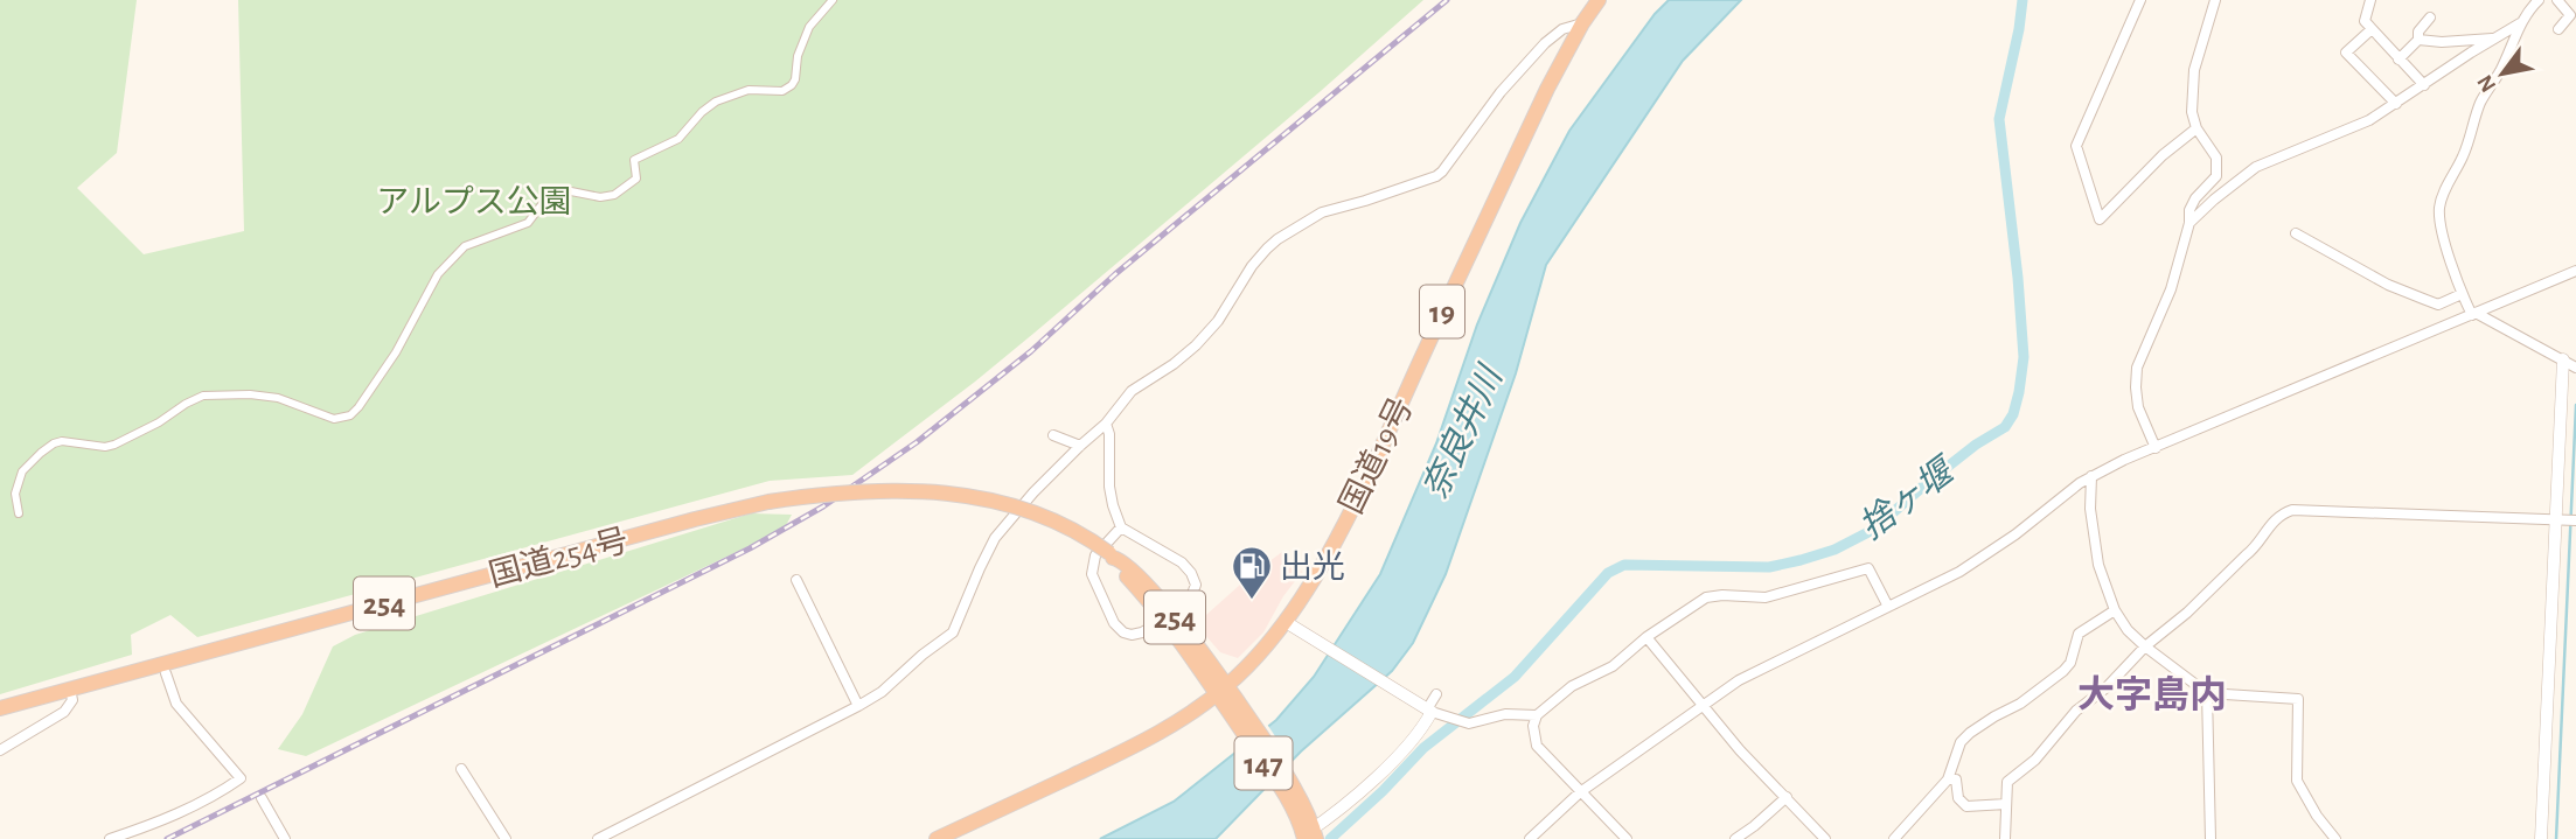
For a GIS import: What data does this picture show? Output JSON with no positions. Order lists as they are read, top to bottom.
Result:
{
  "streets": {
    "highway": [
      "19",
      "国道19号",
      "国道254号",
      "254",
      "147"
    ]
  },
  "crossings": [
    ["国道19号", "国道254号"],
    ["国道19号", "147"],
    ["国道254号", "147"]
  ],
  "districts": ["大字島内"],
  "water": ["奈良井川", "捨ヶ堰"],
  "parks": ["アルプス公園"],
  "places": {
    "fuel station": ["出光"]
  },
  "north": "bottom left"
}
